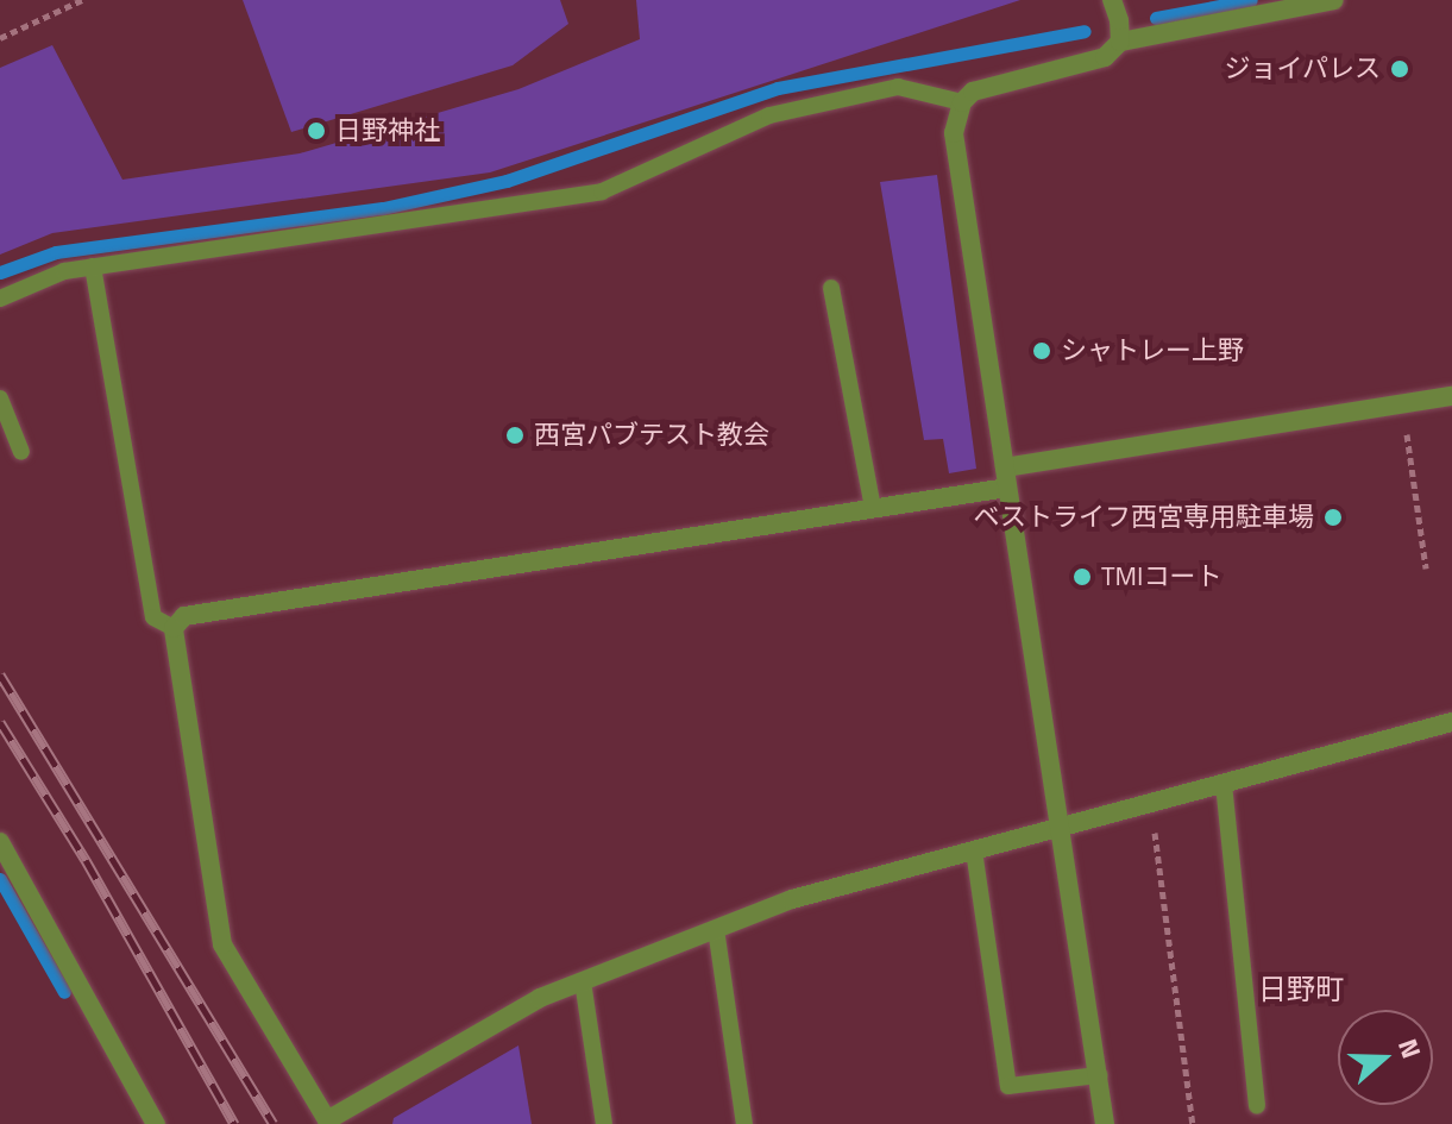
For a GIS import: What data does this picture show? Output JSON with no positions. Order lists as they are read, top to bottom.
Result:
{
  "districts": ["日野町"],
  "places": [
    "ジョイパレス",
    "日野神社",
    "シャトレー上野",
    "西宮パブテスト教会",
    "ベストライフ西宮専用駐車場",
    "TMIコート"
  ],
  "north": "right"
}
